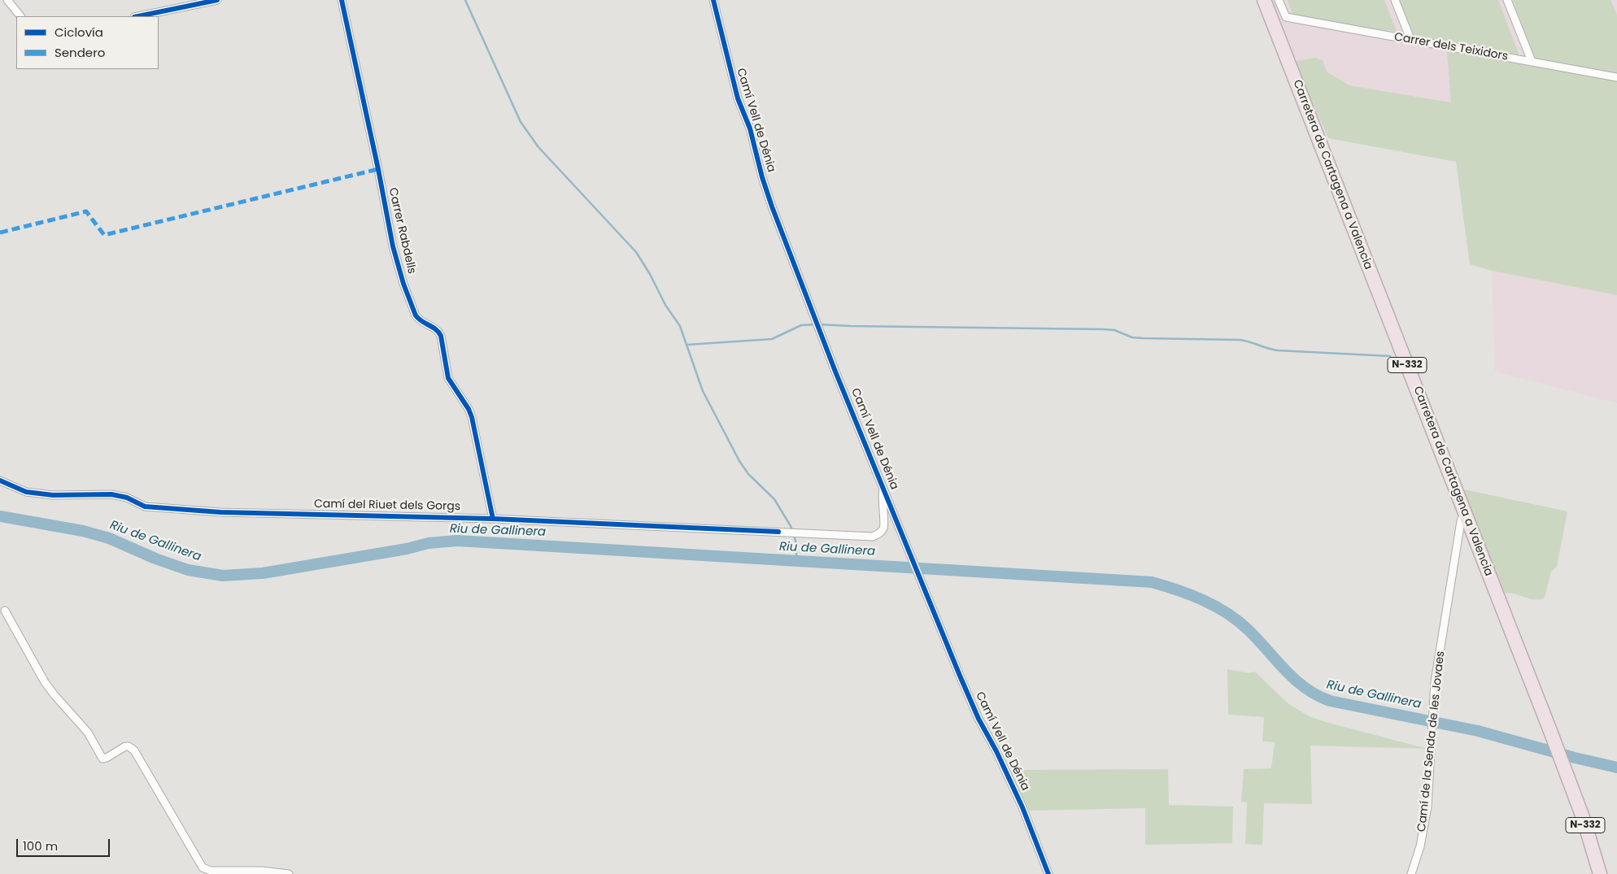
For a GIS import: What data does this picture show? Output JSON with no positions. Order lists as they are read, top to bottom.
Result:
{
  "streets": {
    "highway": ["Carretera de Cartagena a Valencia", "N-332"],
    "street": [
      "Carrer dels Teixidors",
      "Camí Vell de Dénia",
      "Carrer Rabdells",
      "Camí del Riuet dels Gorgs",
      "Camí de la Senda de les Jovaes"
    ]
  },
  "crossings": [
    ["Camí Vell de Dénia", "Camí del Riuet dels Gorgs"],
    ["Carretera de Cartagena a Valencia", "Camí de la Senda de les Jovaes"],
    ["Carrer Rabdells", "Camí del Riuet dels Gorgs"]
  ],
  "water": ["Riu de Gallinera"],
  "legend": ["Ciclovía", "Sendero"],
  "scale_bar": "100 m"
}
